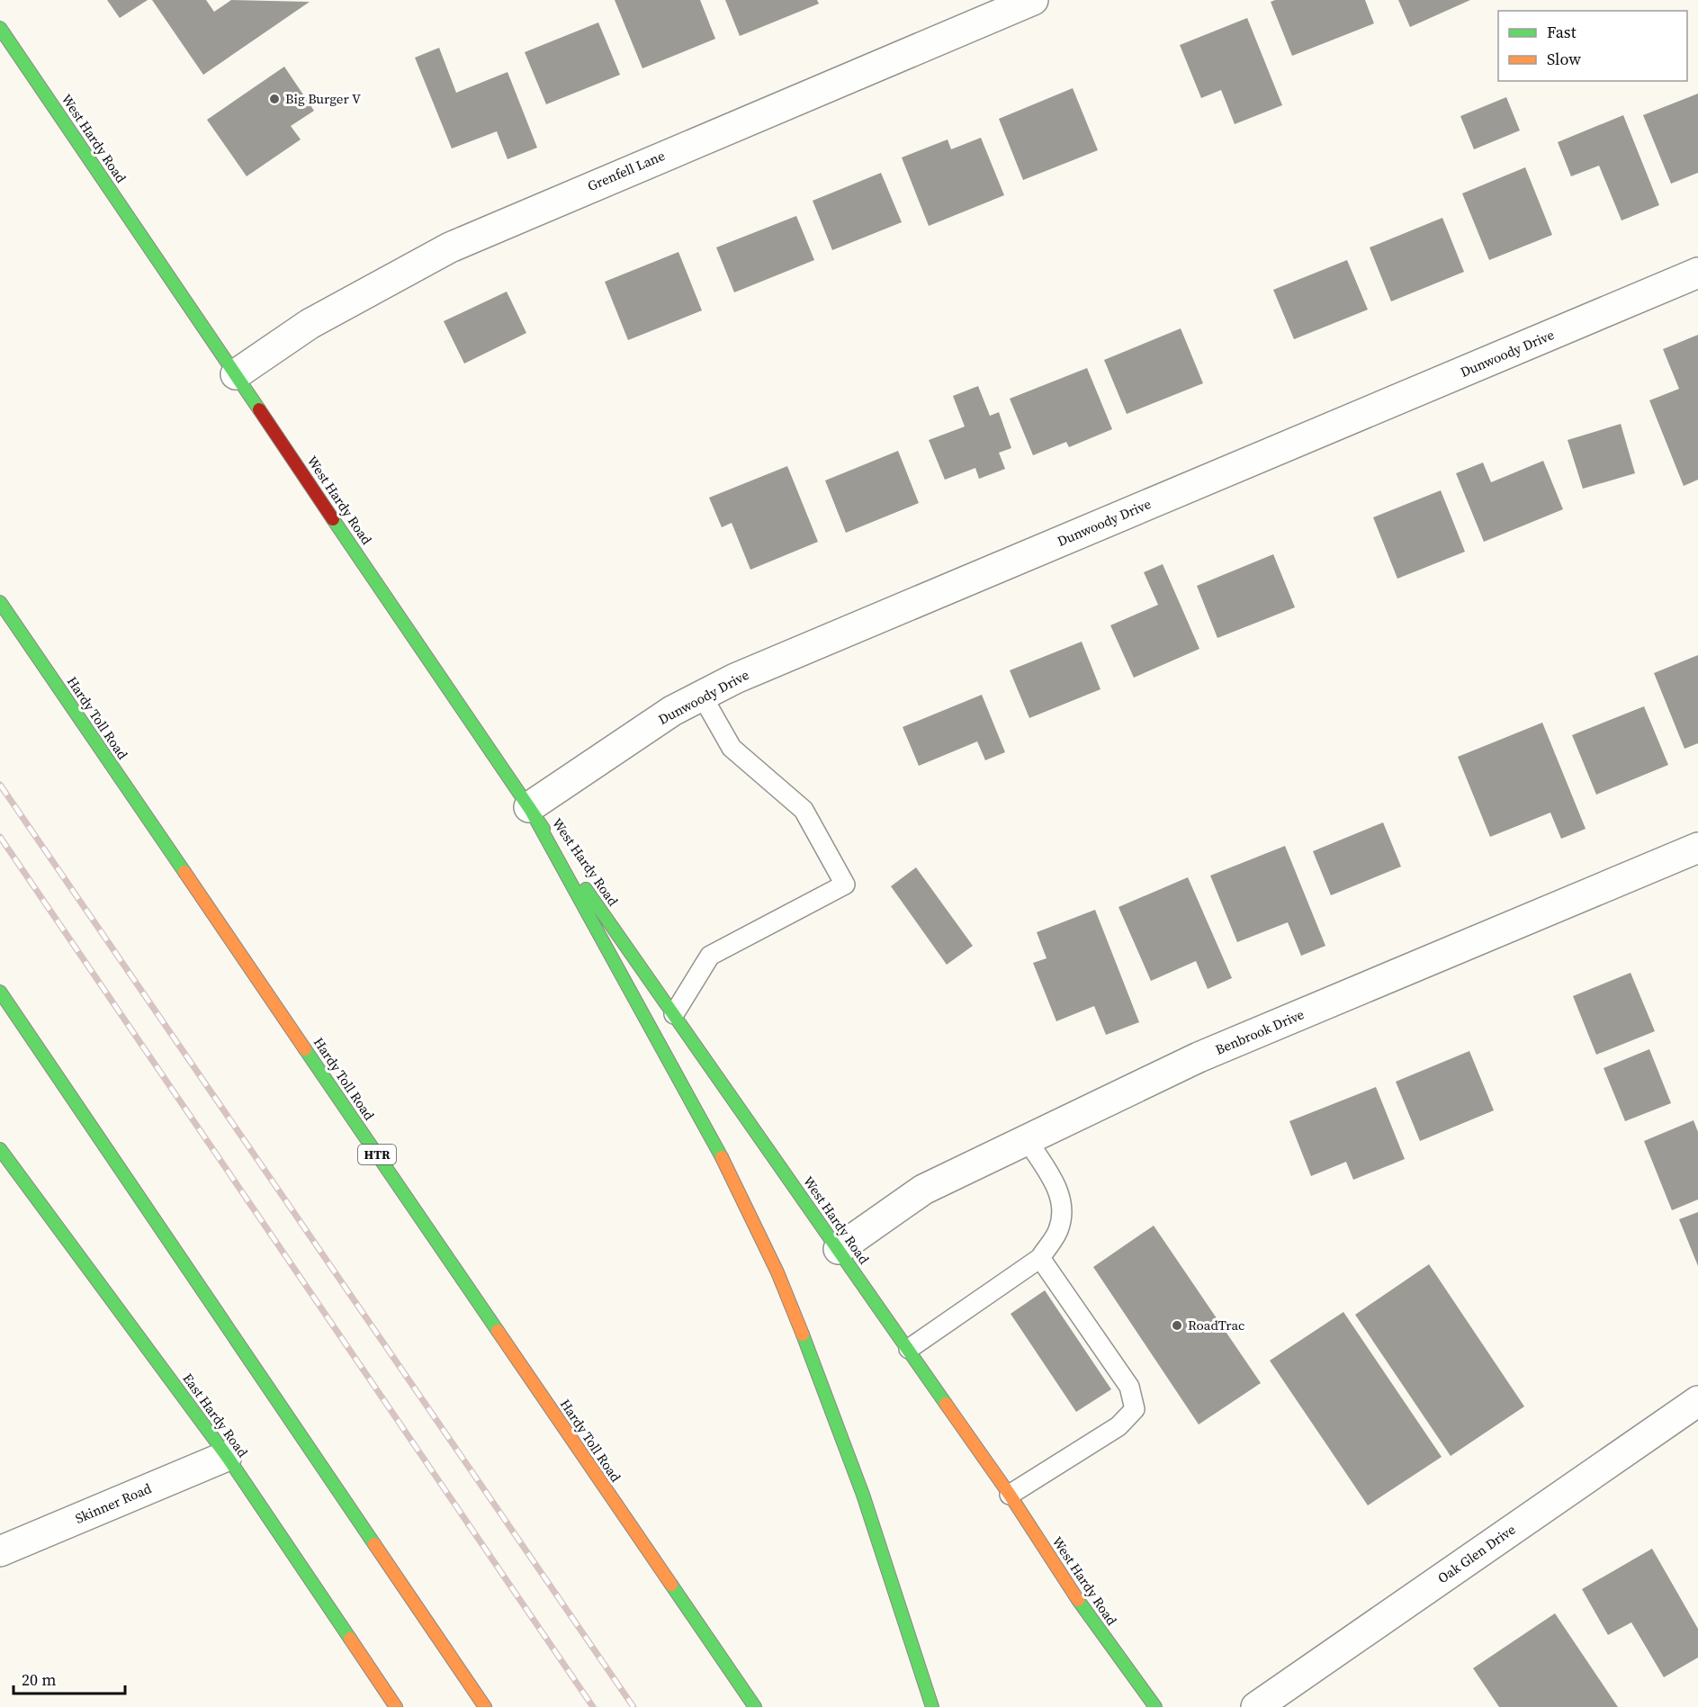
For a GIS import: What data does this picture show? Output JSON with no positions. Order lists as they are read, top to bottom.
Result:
{
  "streets": {
    "main road": [
      "West Hardy Road",
      "Hardy Toll Road",
      "HTR",
      "East Hardy Road"
    ],
    "street": [
      "Grenfell Lane",
      "Dunwoody Drive",
      "Benbrook Drive",
      "Skinner Road",
      "Oak Glen Drive"
    ]
  },
  "crossings": [
    ["West Hardy Road", "Grenfell Lane"],
    ["West Hardy Road", "Dunwoody Drive"],
    ["West Hardy Road", "Benbrook Drive"],
    ["East Hardy Road", "Skinner Road"]
  ],
  "places": ["Big Burger V", "RoadTrac"],
  "legend": ["Fast", "Slow"],
  "scale_bar": "20 m"
}
